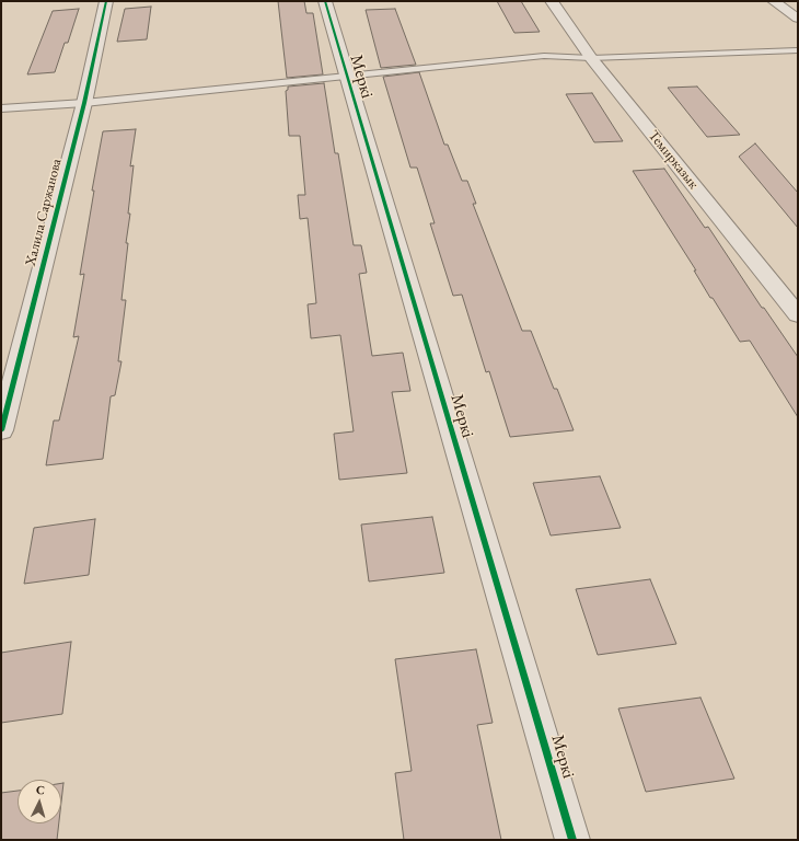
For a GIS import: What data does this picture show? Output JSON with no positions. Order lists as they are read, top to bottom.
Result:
{
  "streets": {
    "street": ["Меркі", "Темирказык", "Халила Саржанова"]
  },
  "north": "top"
}
